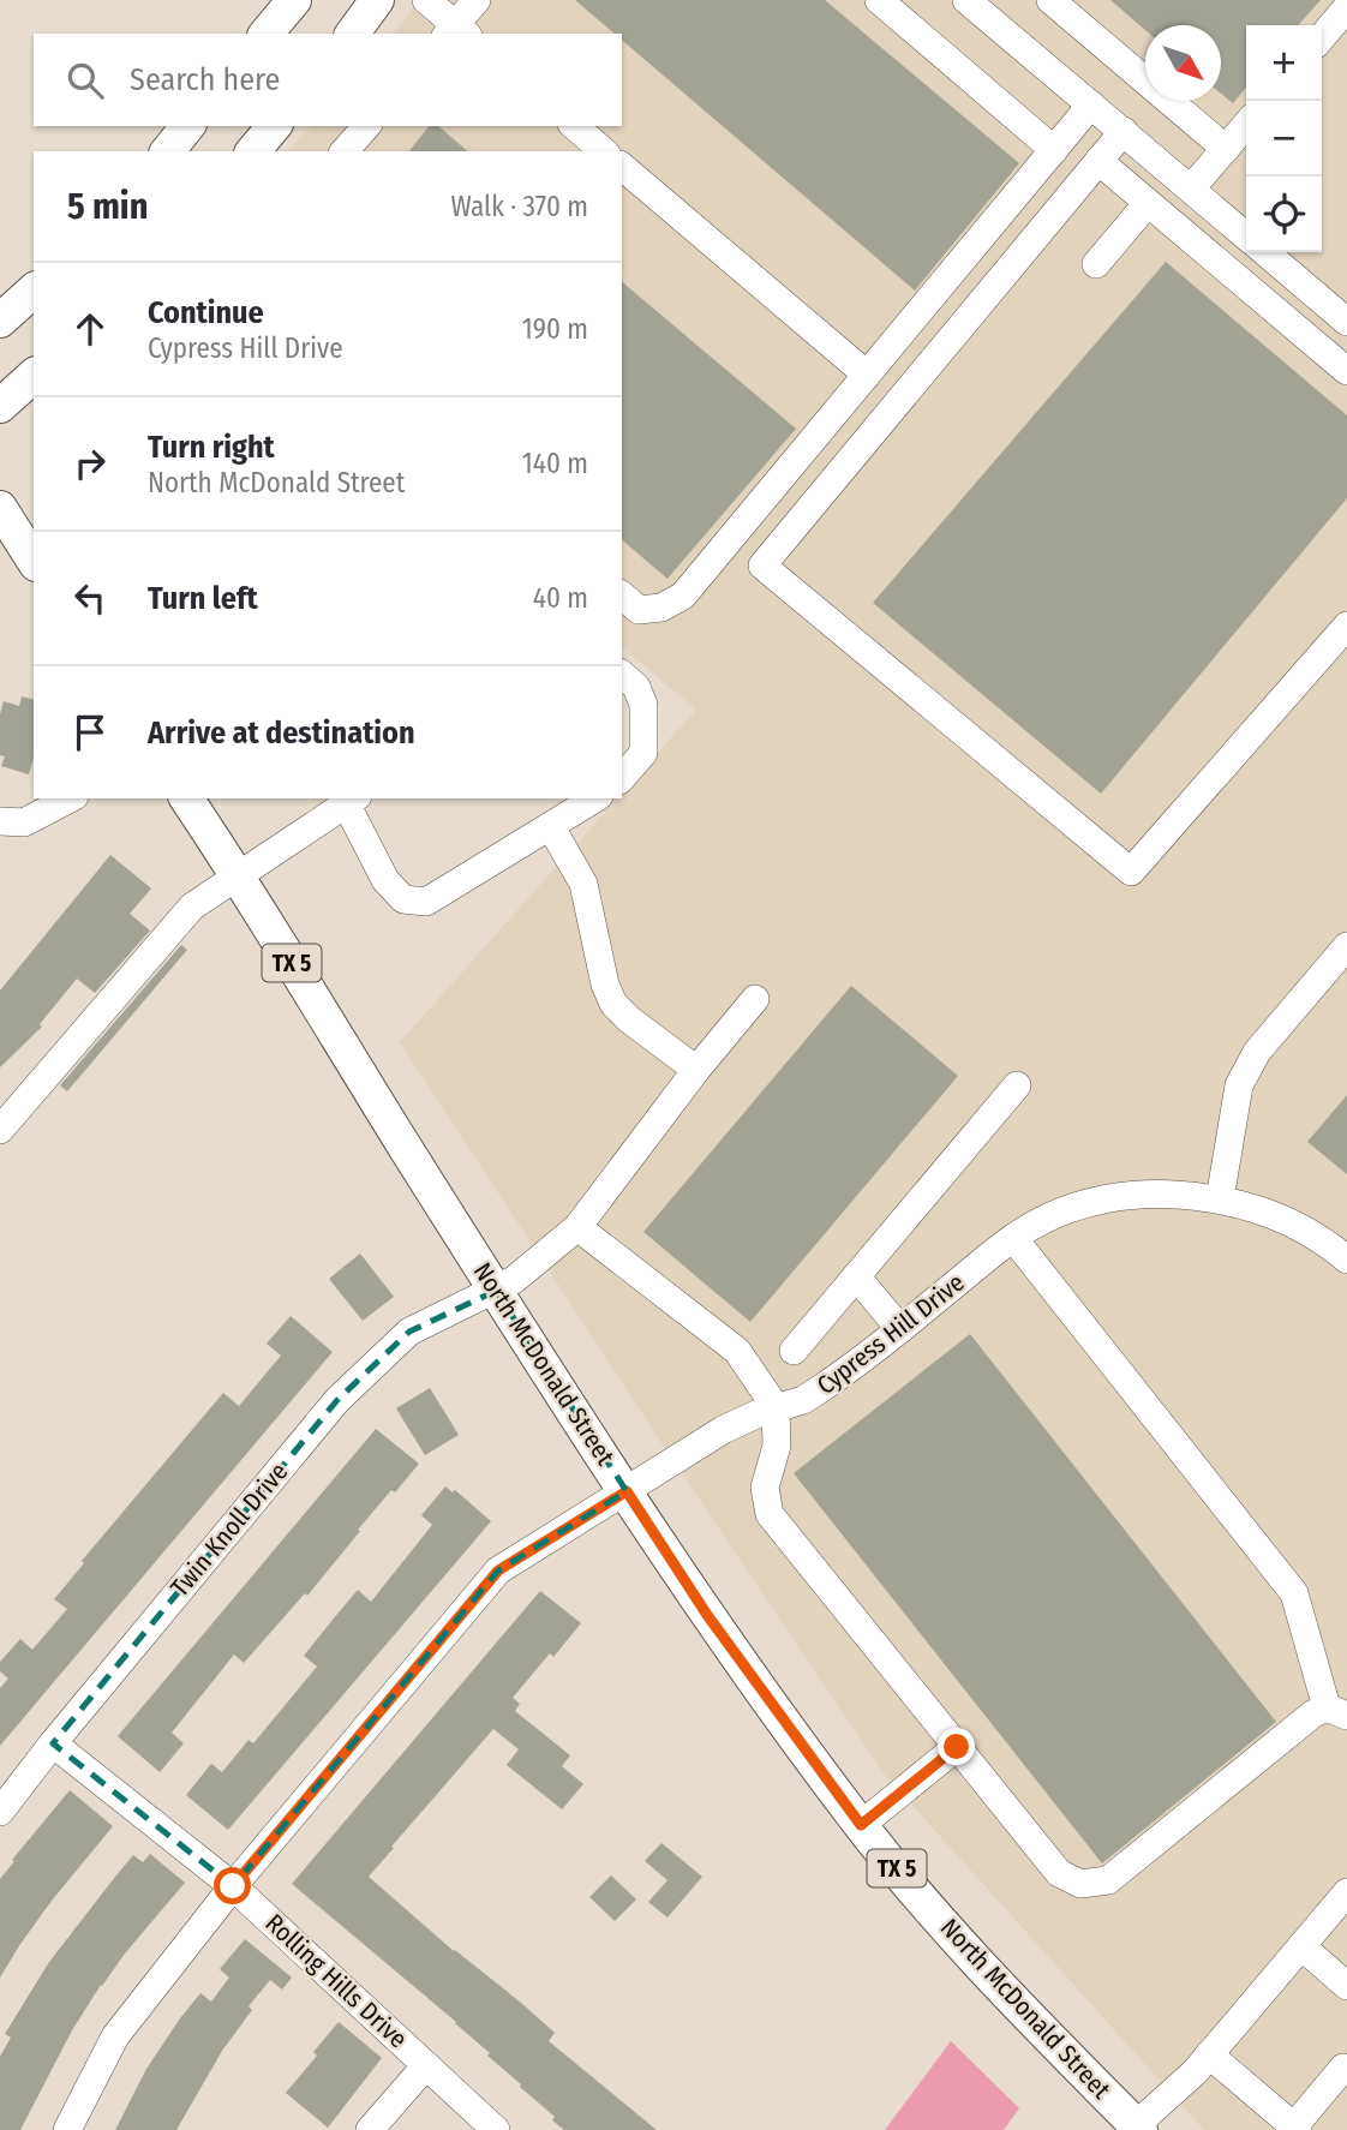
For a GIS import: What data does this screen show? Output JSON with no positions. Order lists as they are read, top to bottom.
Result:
{
  "streets": {
    "main road": ["TX 5", "North McDonald Street"],
    "street": ["Cypress Hill Drive", "Twin Knoll Drive", "Rolling Hills Drive"]
  },
  "crossings": [
    ["Cypress Hill Drive", "North McDonald Street"],
    ["Cypress Hill Drive", "Rolling Hills Drive"],
    ["North McDonald Street", "Twin Knoll Drive"],
    ["Twin Knoll Drive", "Rolling Hills Drive"]
  ],
  "north": "bottom right",
  "page": {
    "map_buttons": ["+", "−"],
    "search": "Search here",
    "heading": ["5 min", "Walk · 370 m"],
    "list": [
      ["Continue", "Cypress Hill Drive", "190 m"],
      ["Turn right", "North McDonald Street", "140 m"],
      ["Turn left", "40 m"],
      "Arrive at destination"
    ]
  }
}
